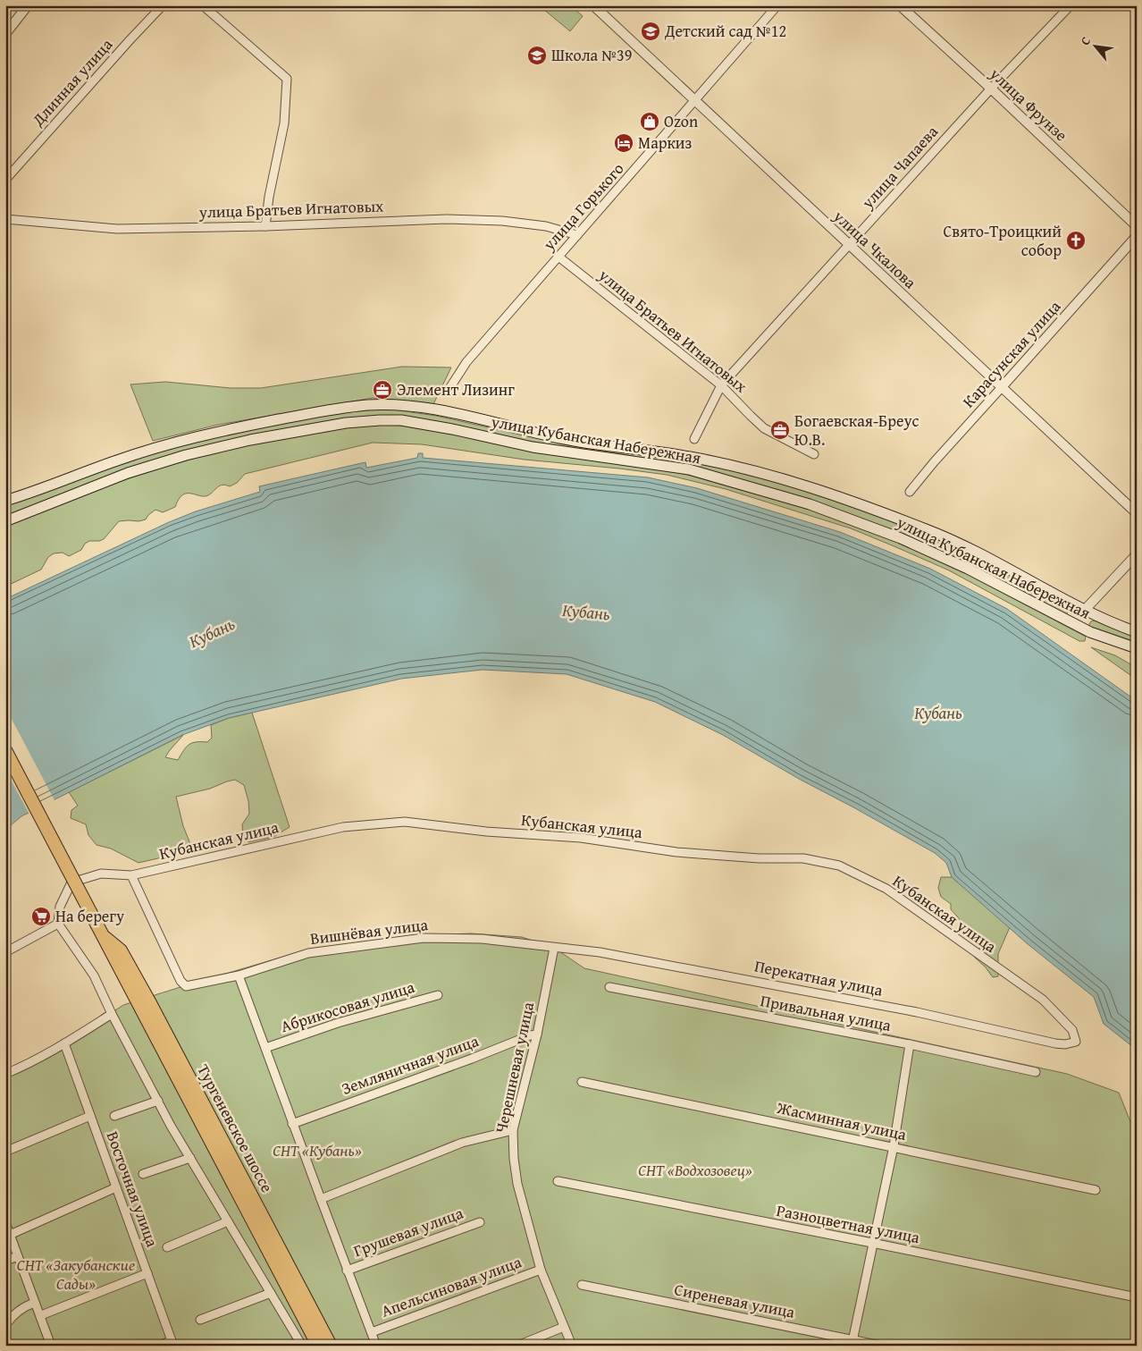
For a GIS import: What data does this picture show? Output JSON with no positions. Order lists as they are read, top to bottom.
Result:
{
  "streets": {
    "highway": ["Тургеневское шоссе"],
    "main road": ["улица Кубанская Набережная"],
    "street": [
      "Длинная улица",
      "улица Фрунзе",
      "улица Чапаева",
      "улица Горького",
      "улица Братьев Игнатовых",
      "улица Чкалова",
      "Карасунская улица",
      "Кубанская улица",
      "Вишнёвая улица",
      "Перекатная улица",
      "Абрикосовая улица",
      "Привальная улица",
      "Земляничная улица",
      "Черешневая улица",
      "Жасминная улица",
      "Восточная улица",
      "Разноцветная улица",
      "Грушевая улица",
      "Апельсиновая улица",
      "Сиреневая улица"
    ]
  },
  "crossings": [
    ["улица Фрунзе", "улица Чапаева"],
    ["улица Чапаева", "улица Братьев Игнатовых"],
    ["улица Чапаева", "улица Чкалова"],
    ["улица Горького", "улица Братьев Игнатовых"],
    ["улица Горького", "улица Чкалова"],
    ["улица Чкалова", "Карасунская улица"],
    ["Кубанская улица", "Вишнёвая улица"],
    ["Кубанская улица", "Перекатная улица"],
    ["Вишнёвая улица", "Перекатная улица"],
    ["Вишнёвая улица", "Черешневая улица"],
    ["Перекатная улица", "Черешневая улица"],
    ["Земляничная улица", "Черешневая улица"],
    ["Черешневая улица", "Апельсиновая улица"]
  ],
  "water": ["Кубань"],
  "parks": ["СНТ «Кубань»", "СНТ «Водхозовец»", "СНТ «Закубанские Сады»"],
  "places": {
    "school or university": ["Детский сад №12", "Школа №39"],
    "shop": ["Ozon"],
    "hotel": ["Маркиз"],
    "church": ["Свято-Троицкий собор"],
    "office": ["Элемент Лизинг", "Богаевская-Бреус Ю.В."],
    "supermarket": ["На берегу"]
  },
  "north": "top left"
}
